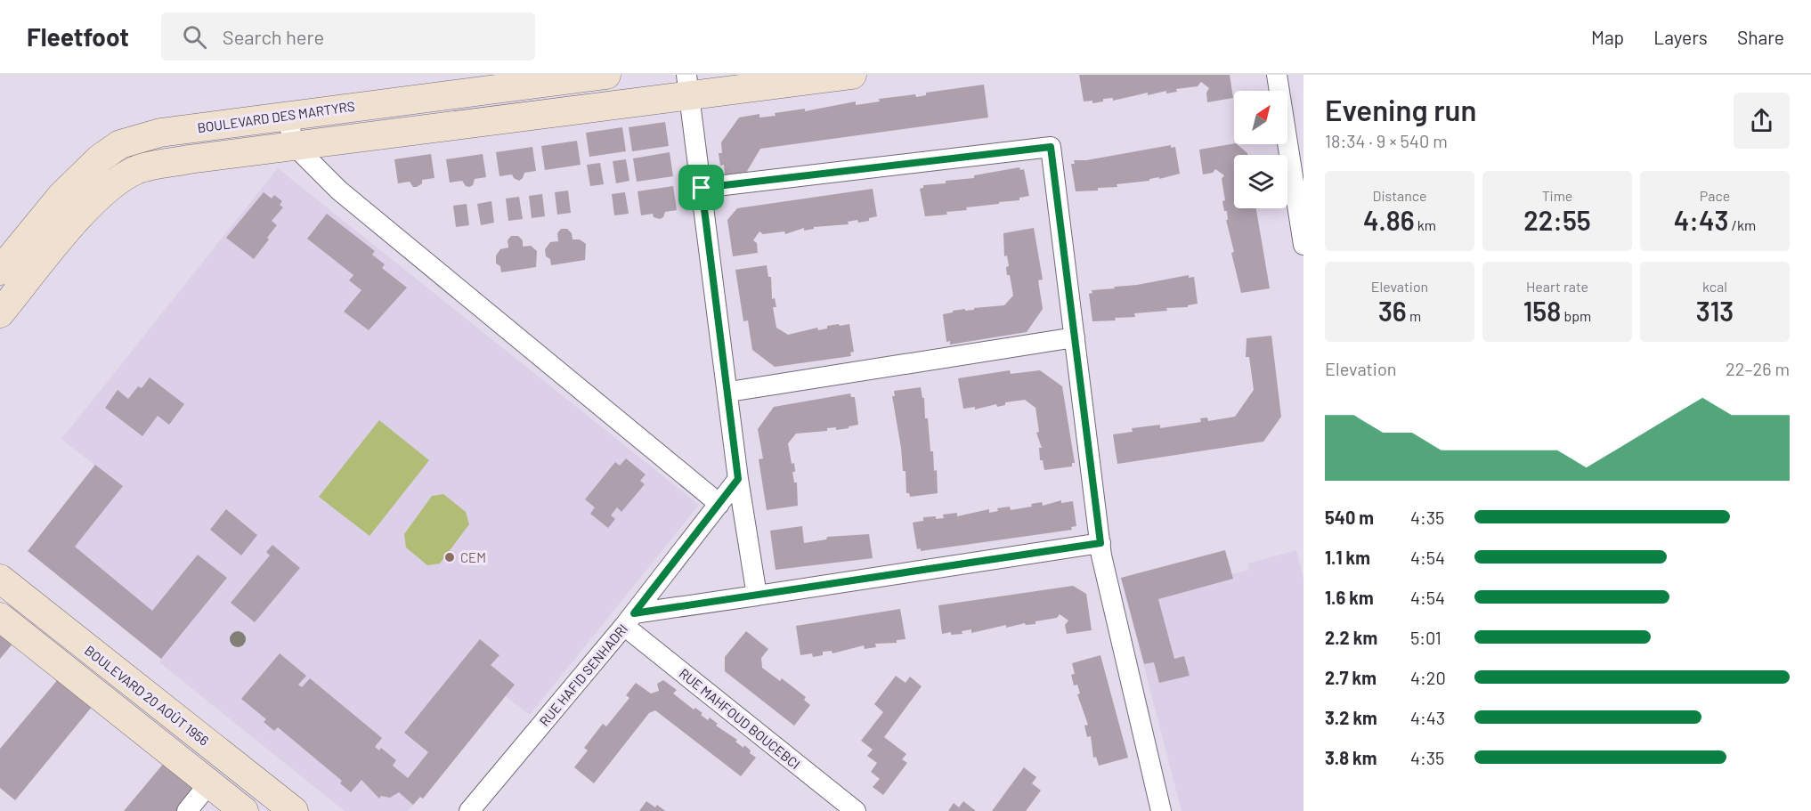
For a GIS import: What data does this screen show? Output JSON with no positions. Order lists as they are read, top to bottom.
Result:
{
  "streets": {
    "street": [
      "BOULEVARD DES MARTYRS",
      "RUE HAFID SENHADRI",
      "BOULEVARD 20 AOÛT 1956",
      "RUE MAHFOUD BOUCEBCI"
    ]
  },
  "crossings": [
    ["RUE HAFID SENHADRI", "RUE MAHFOUD BOUCEBCI"]
  ],
  "places": ["CEM"],
  "north": "top right",
  "page": {
    "header": "Fleetfoot",
    "search": "Search here",
    "nav": ["Map", "Layers", "Share"],
    "heading": ["Evening run", "18:34 · 9 × 540 m"],
    "stats": [
      ["Distance", "4.86 km"],
      ["Time", "22:55"],
      ["Pace", "4:43 /km"],
      ["Elevation", "36 m"],
      ["Heart rate", "158 bpm"],
      ["kcal", "313"]
    ],
    "chart": ["Elevation", "22–26 m"],
    "list": [
      {
        "name": "540 m",
        "note": "4:35"
      },
      {
        "name": "1.1 km",
        "note": "4:54"
      },
      {
        "name": "1.6 km",
        "note": "4:54"
      },
      {
        "name": "2.2 km",
        "note": "5:01"
      },
      {
        "name": "2.7 km",
        "note": "4:20"
      },
      {
        "name": "3.2 km",
        "note": "4:43"
      },
      {
        "name": "3.8 km",
        "note": "4:35"
      }
    ]
  }
}
